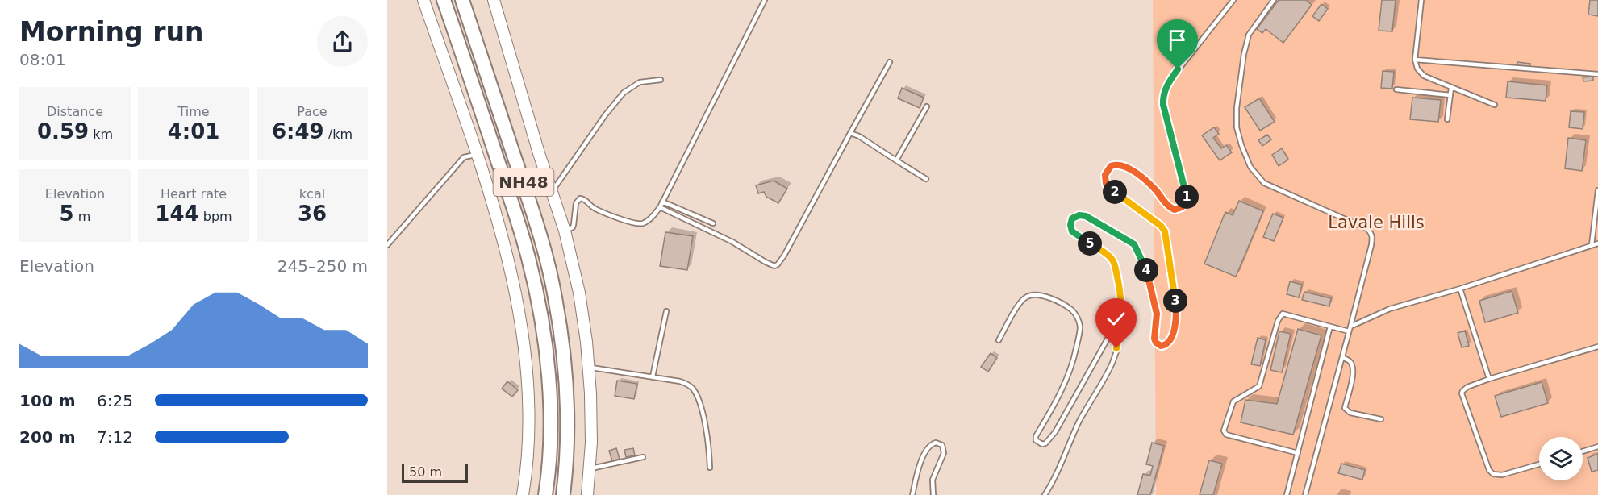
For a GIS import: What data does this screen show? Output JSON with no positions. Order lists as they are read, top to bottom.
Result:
{
  "streets": {
    "highway": ["NH48"]
  },
  "parks": ["Lavale Hills"],
  "scale_bar": "50 m",
  "page": {
    "heading": ["Morning run", "08:01"],
    "stats": [
      ["Distance", "0.59 km"],
      ["Time", "4:01"],
      ["Pace", "6:49 /km"],
      ["Elevation", "5 m"],
      ["Heart rate", "144 bpm"],
      ["kcal", "36"]
    ],
    "pins": [
      "2",
      "1",
      "5",
      "4",
      "3"
    ],
    "chart": ["Elevation", "245–250 m"],
    "list": [
      {
        "name": "100 m",
        "note": "6:25"
      },
      {
        "name": "200 m",
        "note": "7:12"
      }
    ],
    "scale": "50 m"
  }
}
